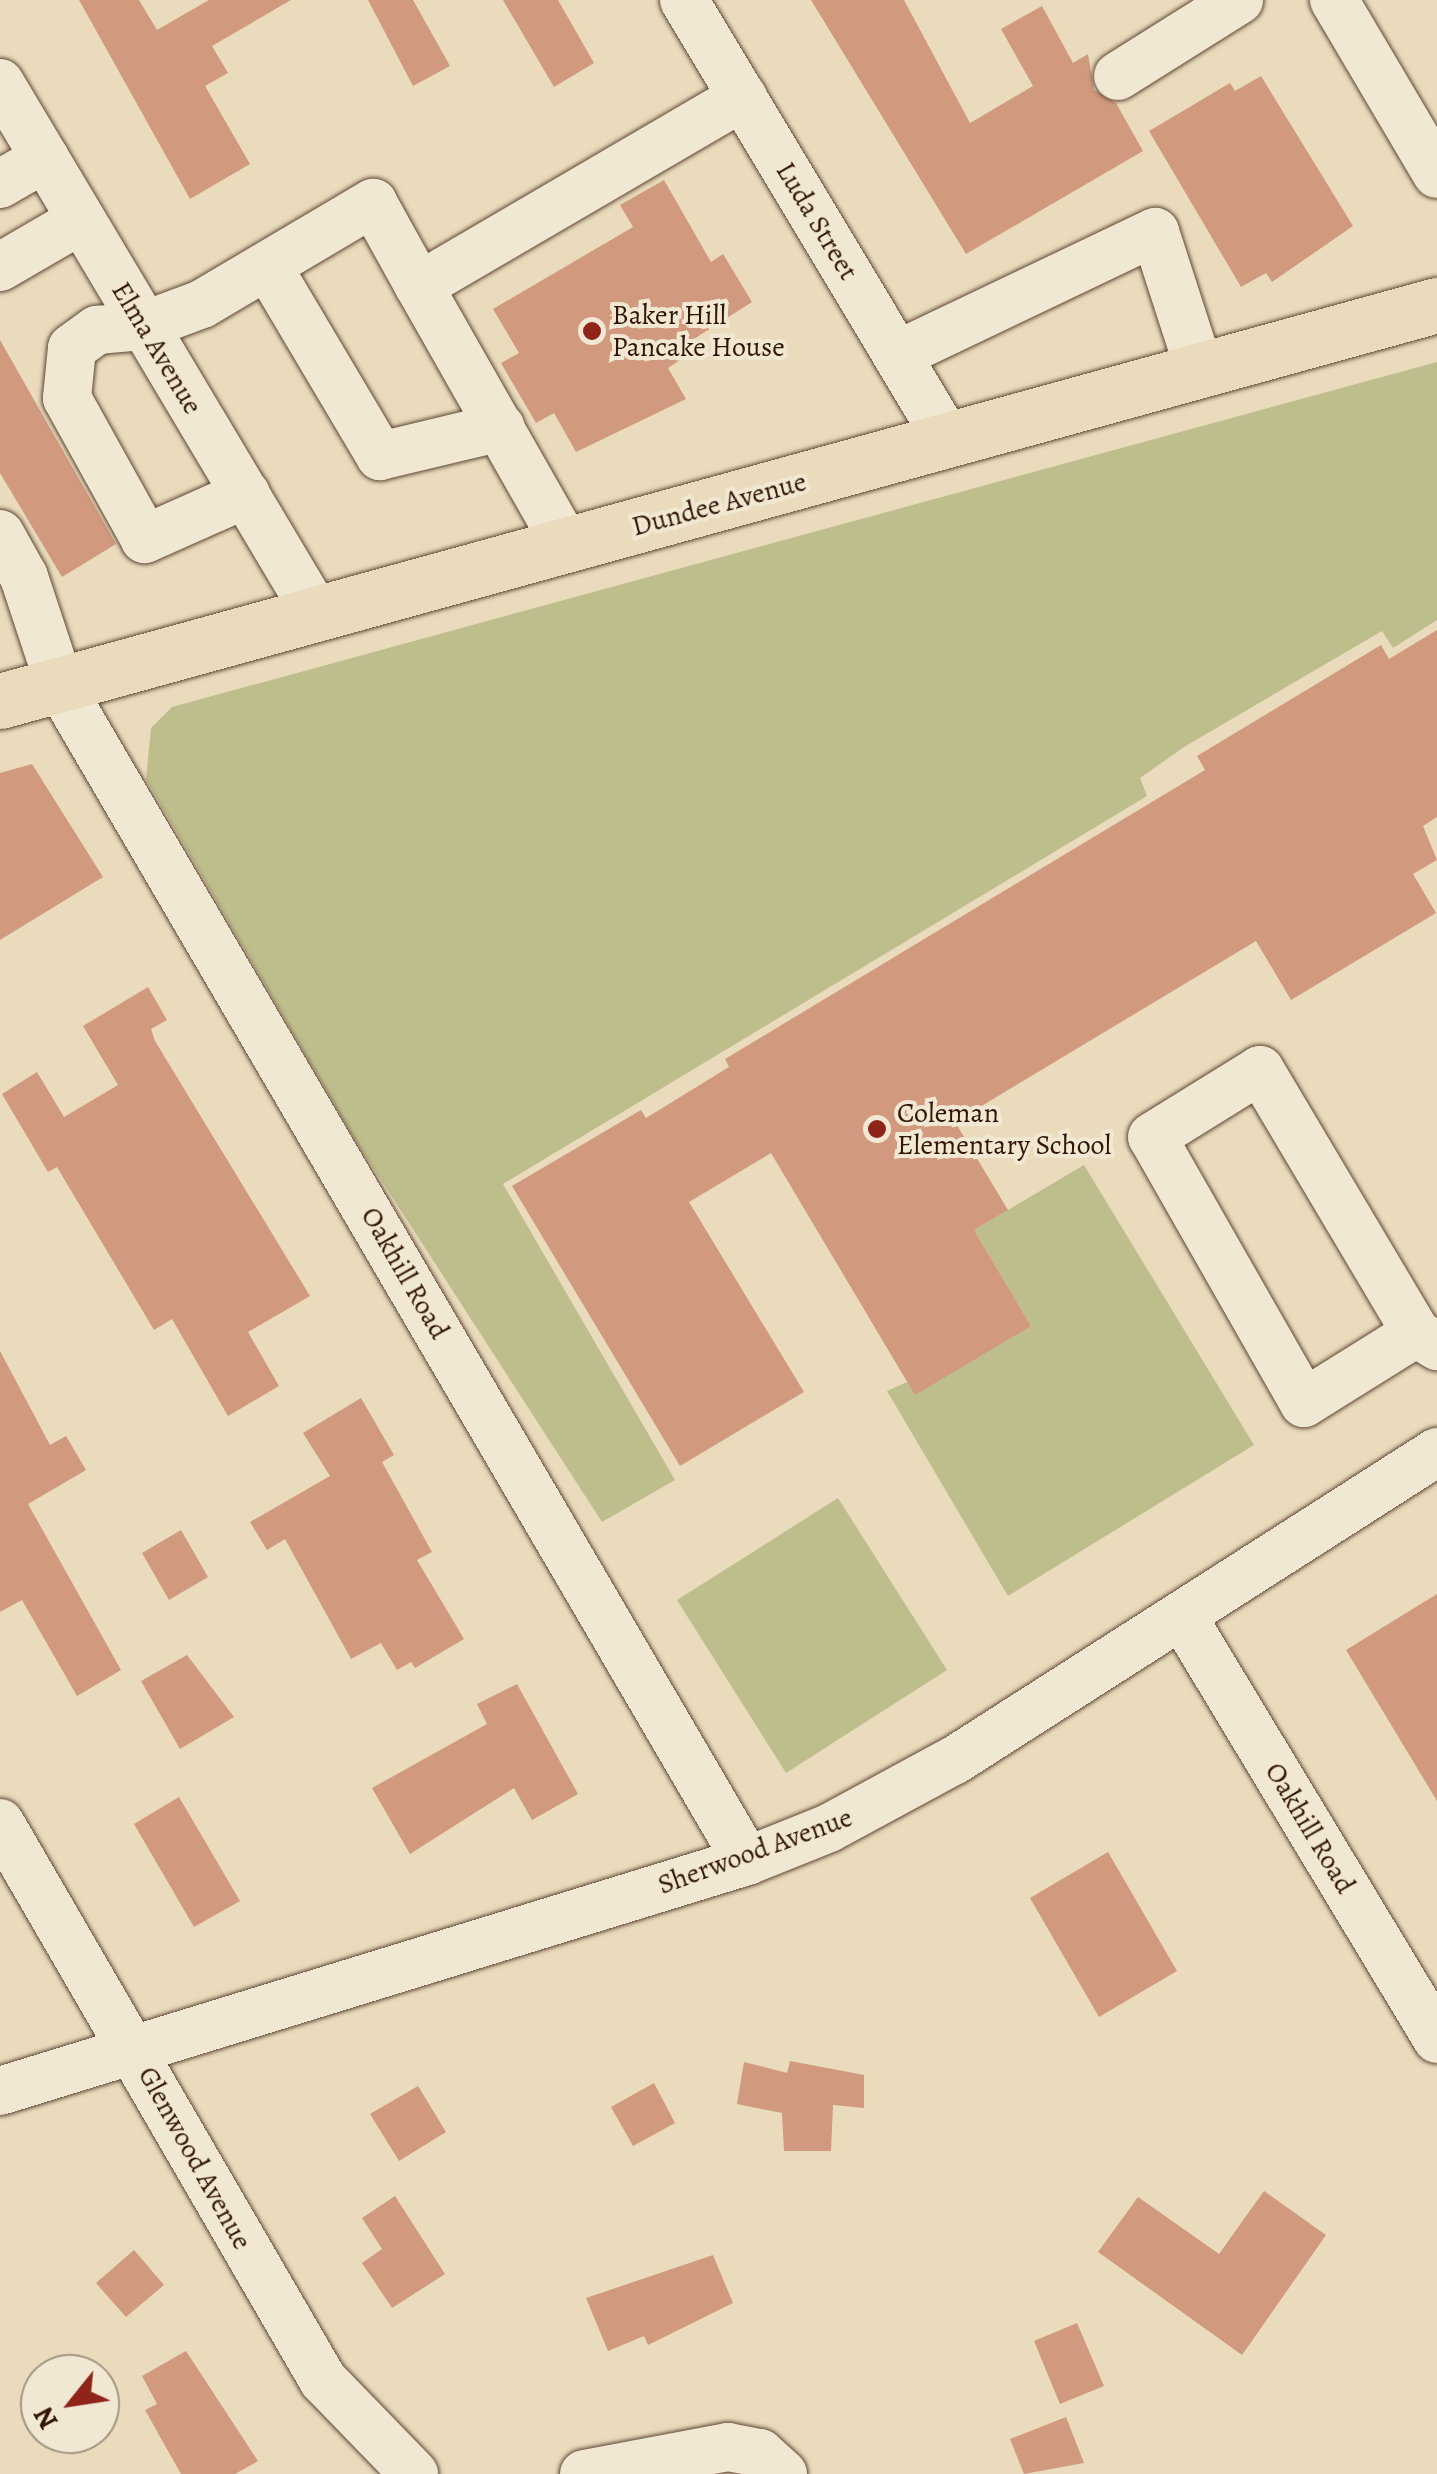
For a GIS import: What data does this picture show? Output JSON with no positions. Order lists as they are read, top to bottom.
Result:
{
  "streets": {
    "main road": ["Dundee Avenue"],
    "street": [
      "Luda Street",
      "Elma Avenue",
      "Oakhill Road",
      "Sherwood Avenue",
      "Glenwood Avenue"
    ]
  },
  "crossings": [
    ["Luda Street", "Dundee Avenue"],
    ["Elma Avenue", "Dundee Avenue"],
    ["Dundee Avenue", "Oakhill Road"],
    ["Oakhill Road", "Sherwood Avenue"],
    ["Sherwood Avenue", "Glenwood Avenue"]
  ],
  "places": ["Baker Hill Pancake House", "Coleman Elementary School"],
  "north": "bottom left"
}
